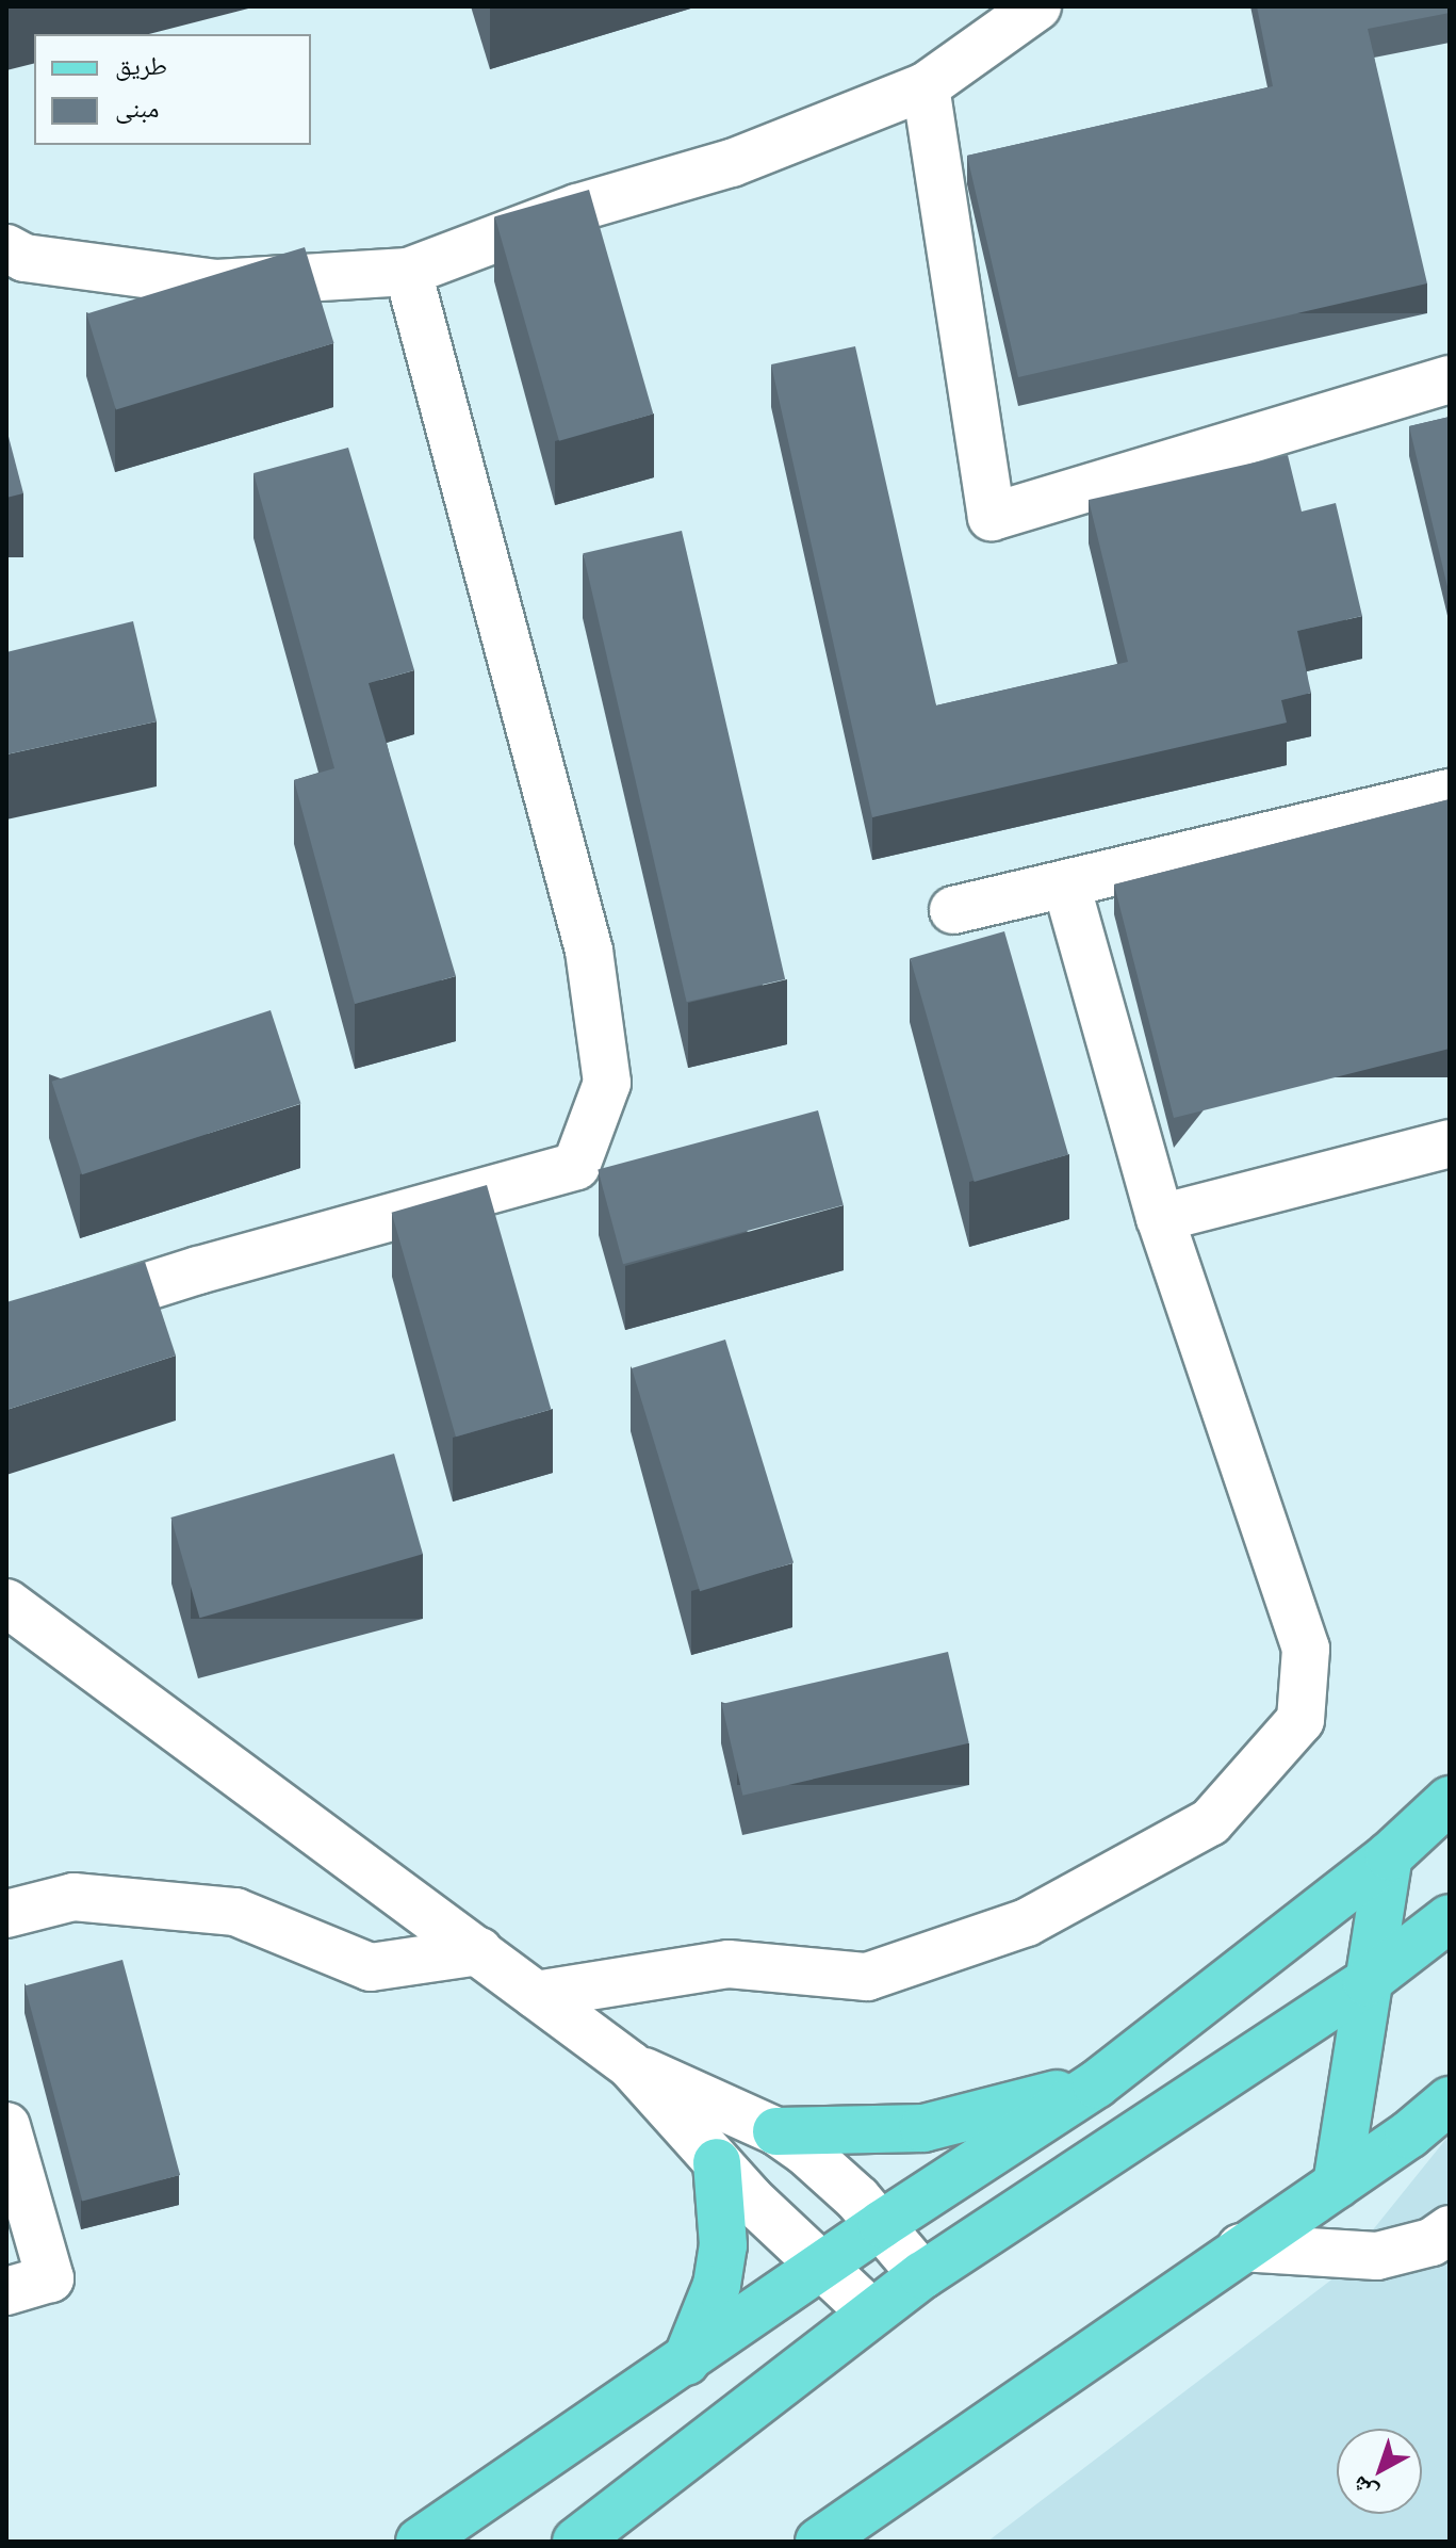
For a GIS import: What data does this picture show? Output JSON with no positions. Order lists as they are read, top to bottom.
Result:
{
  "legend": ["طريق", "مبنى"],
  "north": "bottom left"
}
